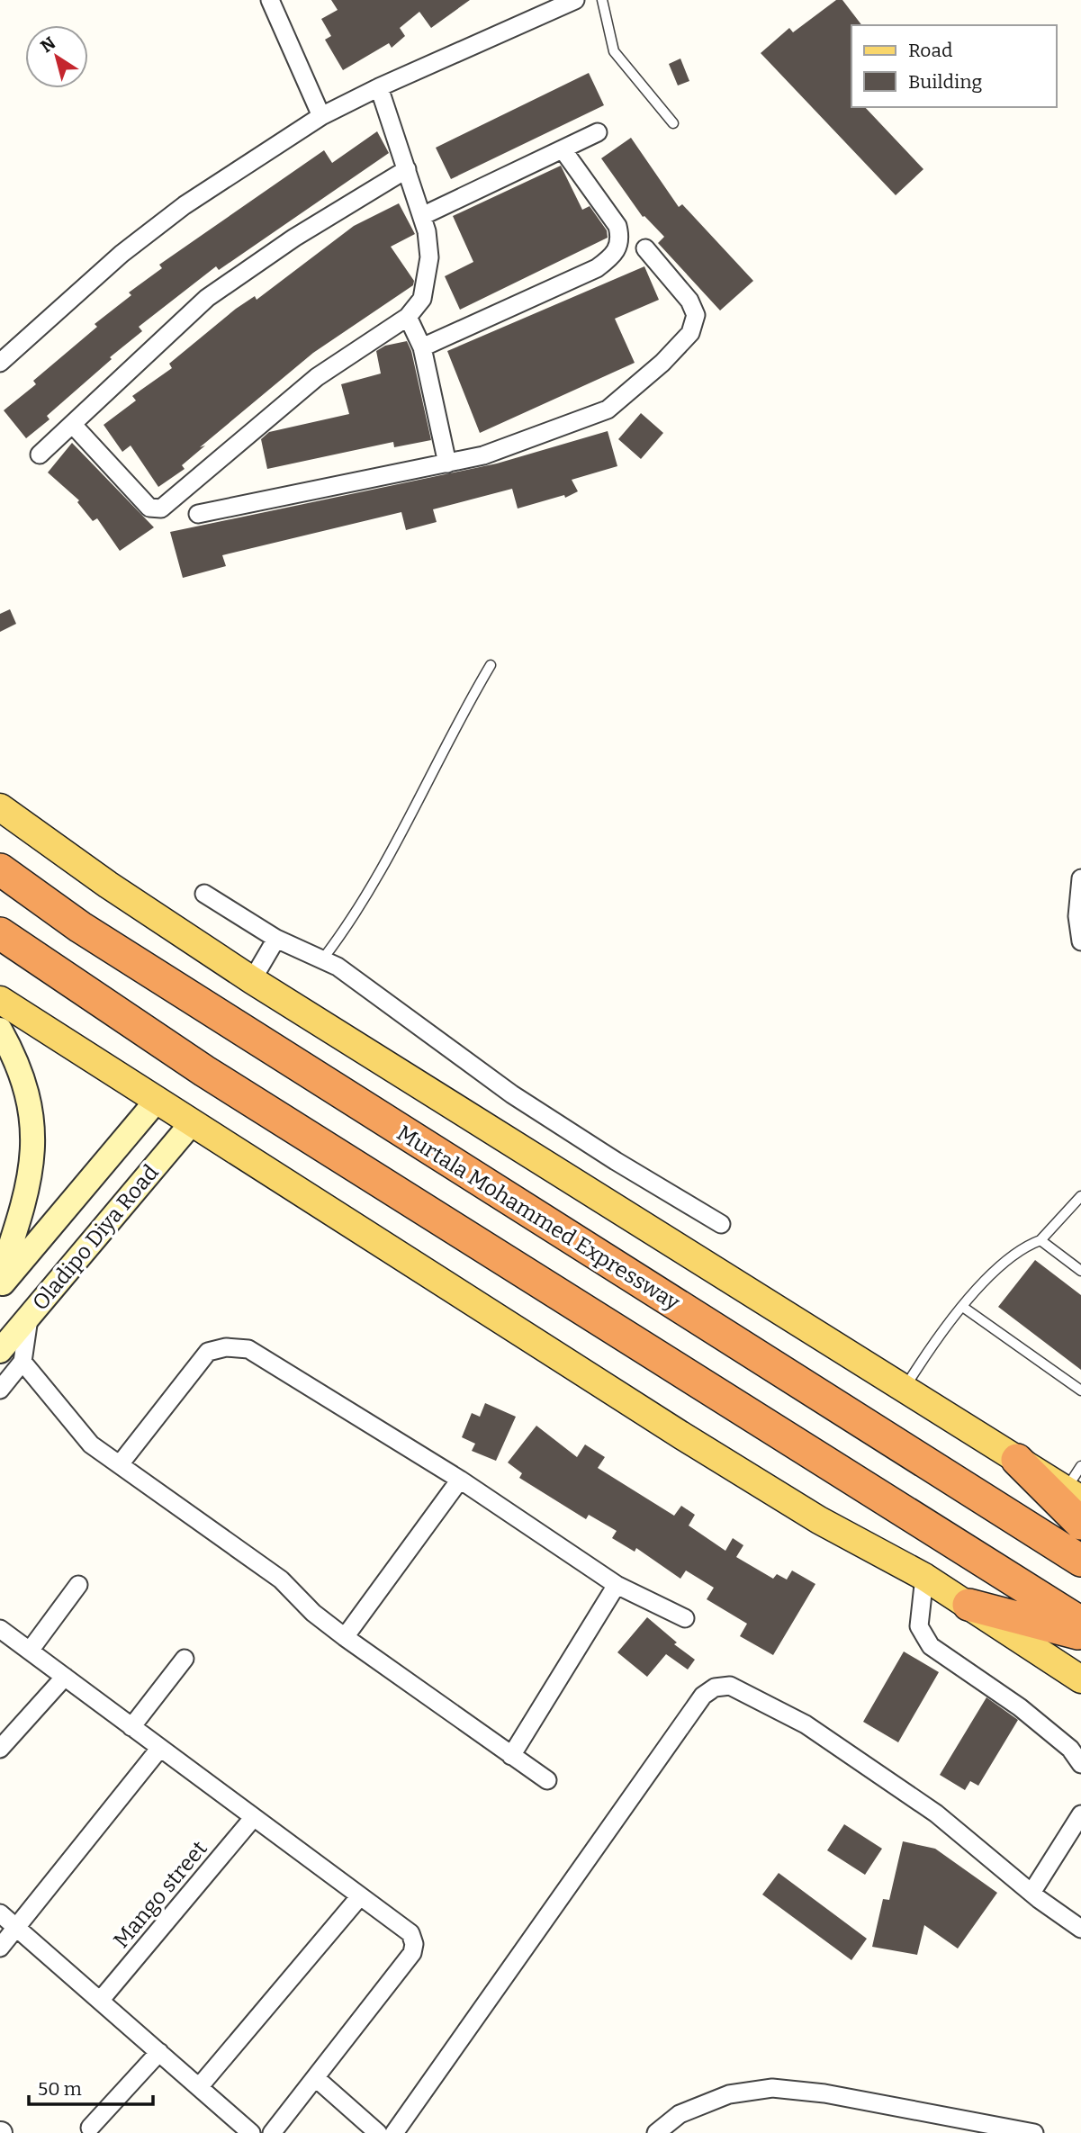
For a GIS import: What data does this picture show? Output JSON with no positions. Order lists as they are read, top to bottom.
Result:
{
  "streets": {
    "highway": ["Murtala Mohammed Expressway"],
    "main road": ["Oladipo Diya Road"],
    "street": ["Mango street"]
  },
  "legend": ["Road", "Building"],
  "scale_bar": "50 m",
  "north": "top left"
}
